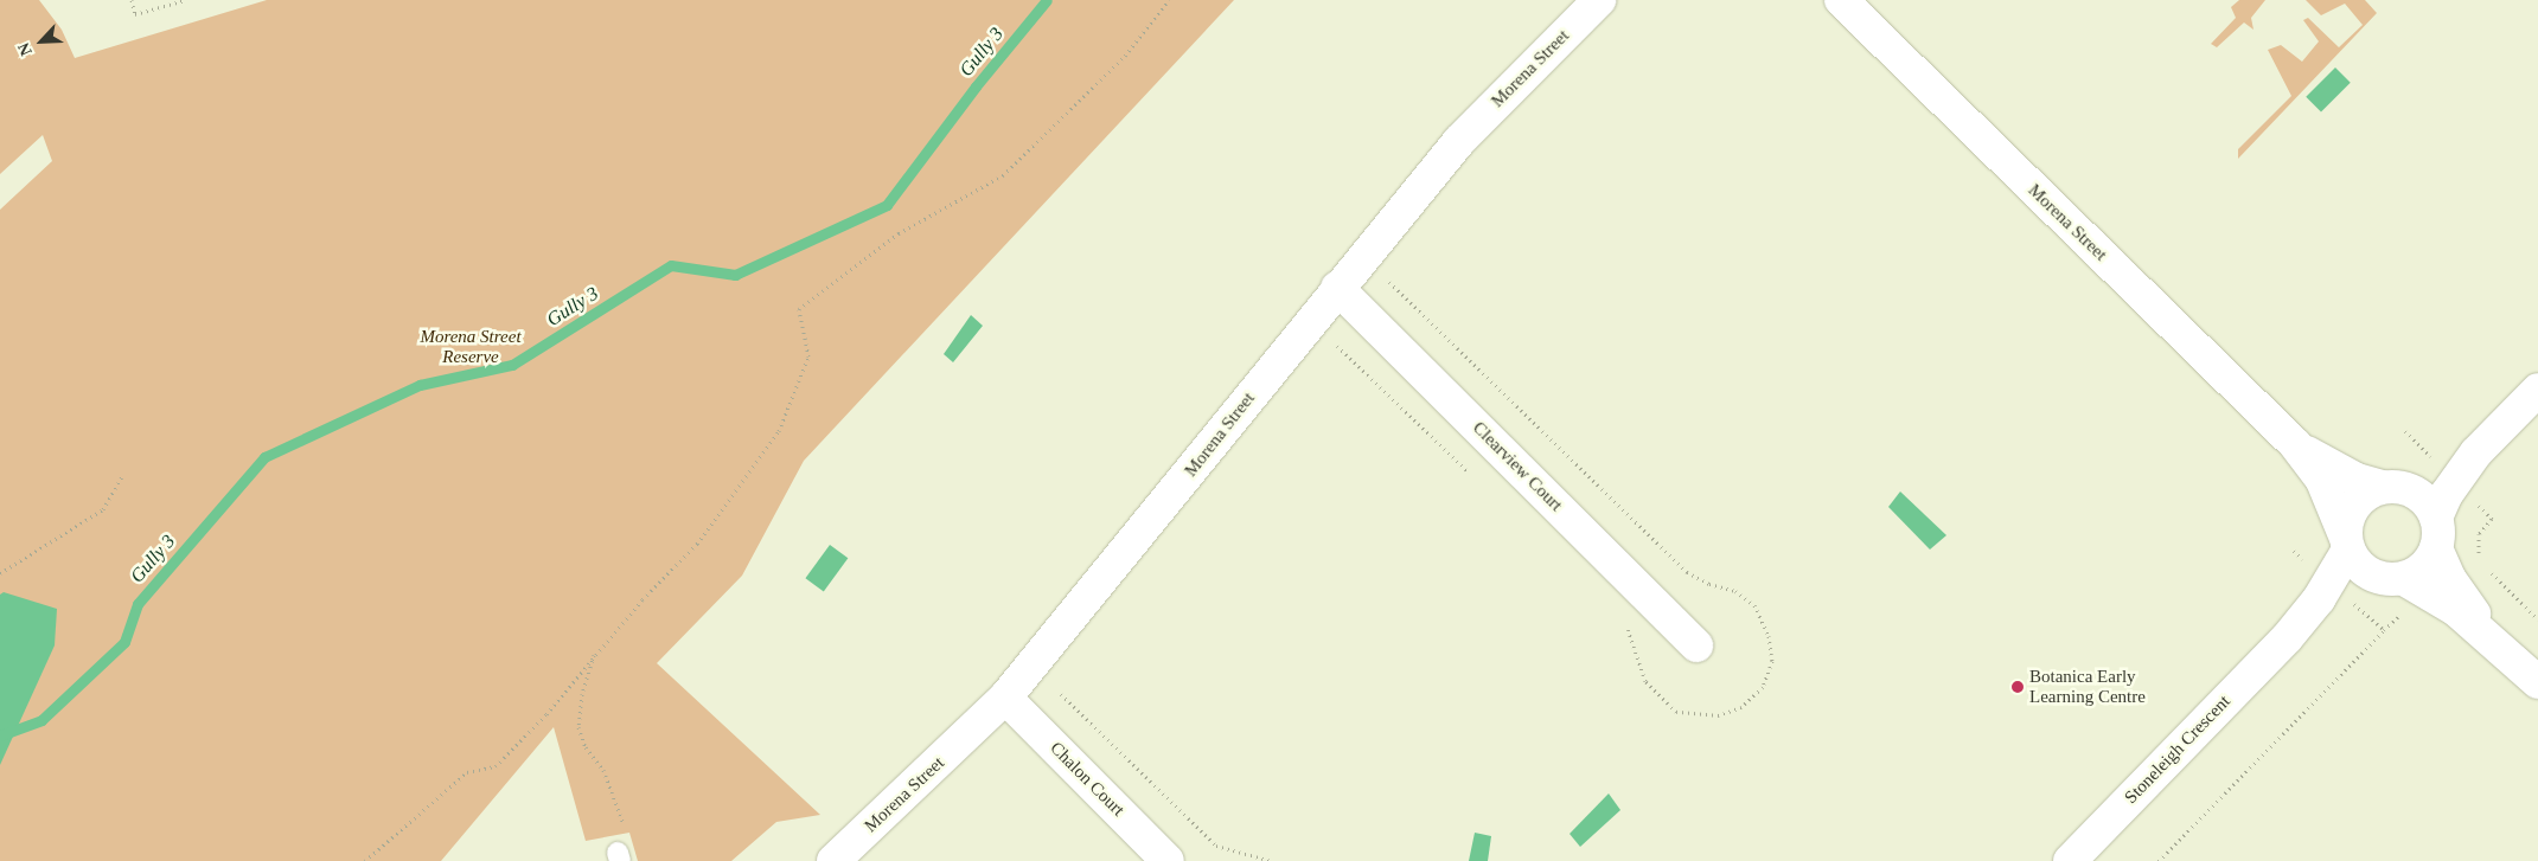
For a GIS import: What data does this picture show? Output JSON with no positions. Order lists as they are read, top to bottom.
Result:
{
  "streets": {
    "street": [
      "Morena Street",
      "Clearview Court",
      "Stoneleigh Crescent",
      "Chalon Court"
    ]
  },
  "crossings": [
    ["Morena Street", "Clearview Court"],
    ["Morena Street", "Stoneleigh Crescent"],
    ["Morena Street", "Chalon Court"]
  ],
  "water": ["Gully 3"],
  "parks": ["Morena Street Reserve"],
  "places": ["Botanica Early Learning Centre"],
  "north": "bottom left"
}
